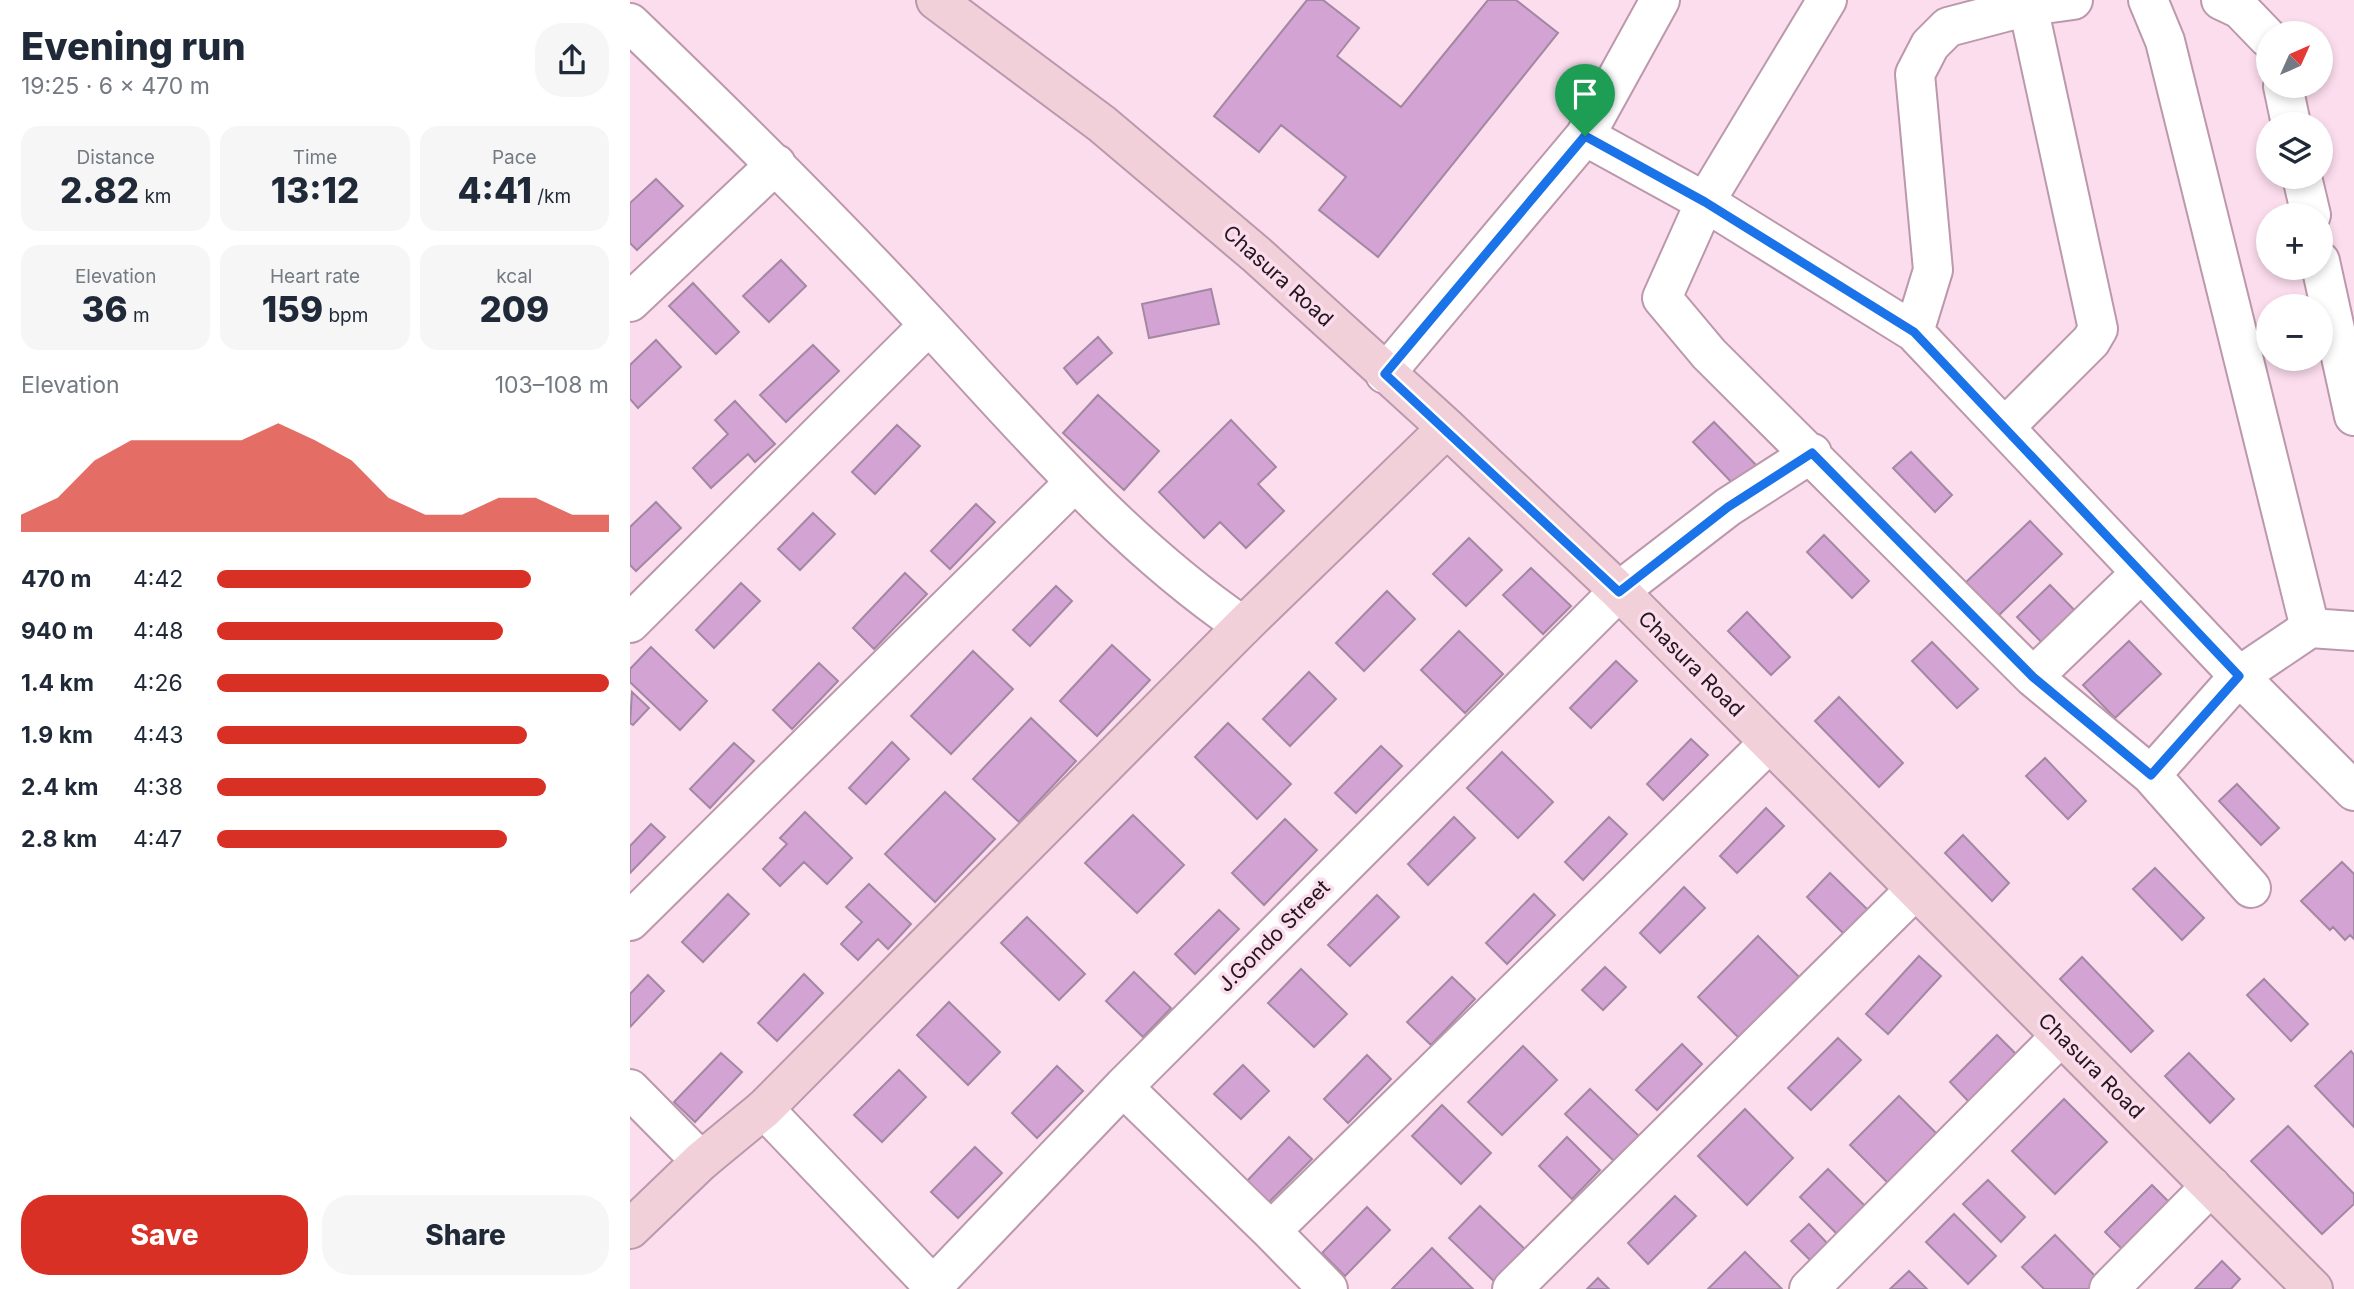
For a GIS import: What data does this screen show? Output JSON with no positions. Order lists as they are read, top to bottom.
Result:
{
  "streets": {
    "street": ["Chasura Road", "J.Gondo Street"]
  },
  "crossings": [
    ["Chasura Road", "J.Gondo Street"]
  ],
  "north": "top right",
  "page": {
    "heading": ["Evening run", "19:25 · 6 × 470 m"],
    "map_buttons": ["+", "−"],
    "stats": [
      ["Distance", "2.82 km"],
      ["Time", "13:12"],
      ["Pace", "4:41 /km"],
      ["Elevation", "36 m"],
      ["Heart rate", "159 bpm"],
      ["kcal", "209"]
    ],
    "chart": ["Elevation", "103–108 m"],
    "list": [
      {
        "name": "470 m",
        "note": "4:42"
      },
      {
        "name": "940 m",
        "note": "4:48"
      },
      {
        "name": "1.4 km",
        "note": "4:26"
      },
      {
        "name": "1.9 km",
        "note": "4:43"
      },
      {
        "name": "2.4 km",
        "note": "4:38"
      },
      {
        "name": "2.8 km",
        "note": "4:47"
      }
    ],
    "buttons": ["Save", "Share"]
  }
}
